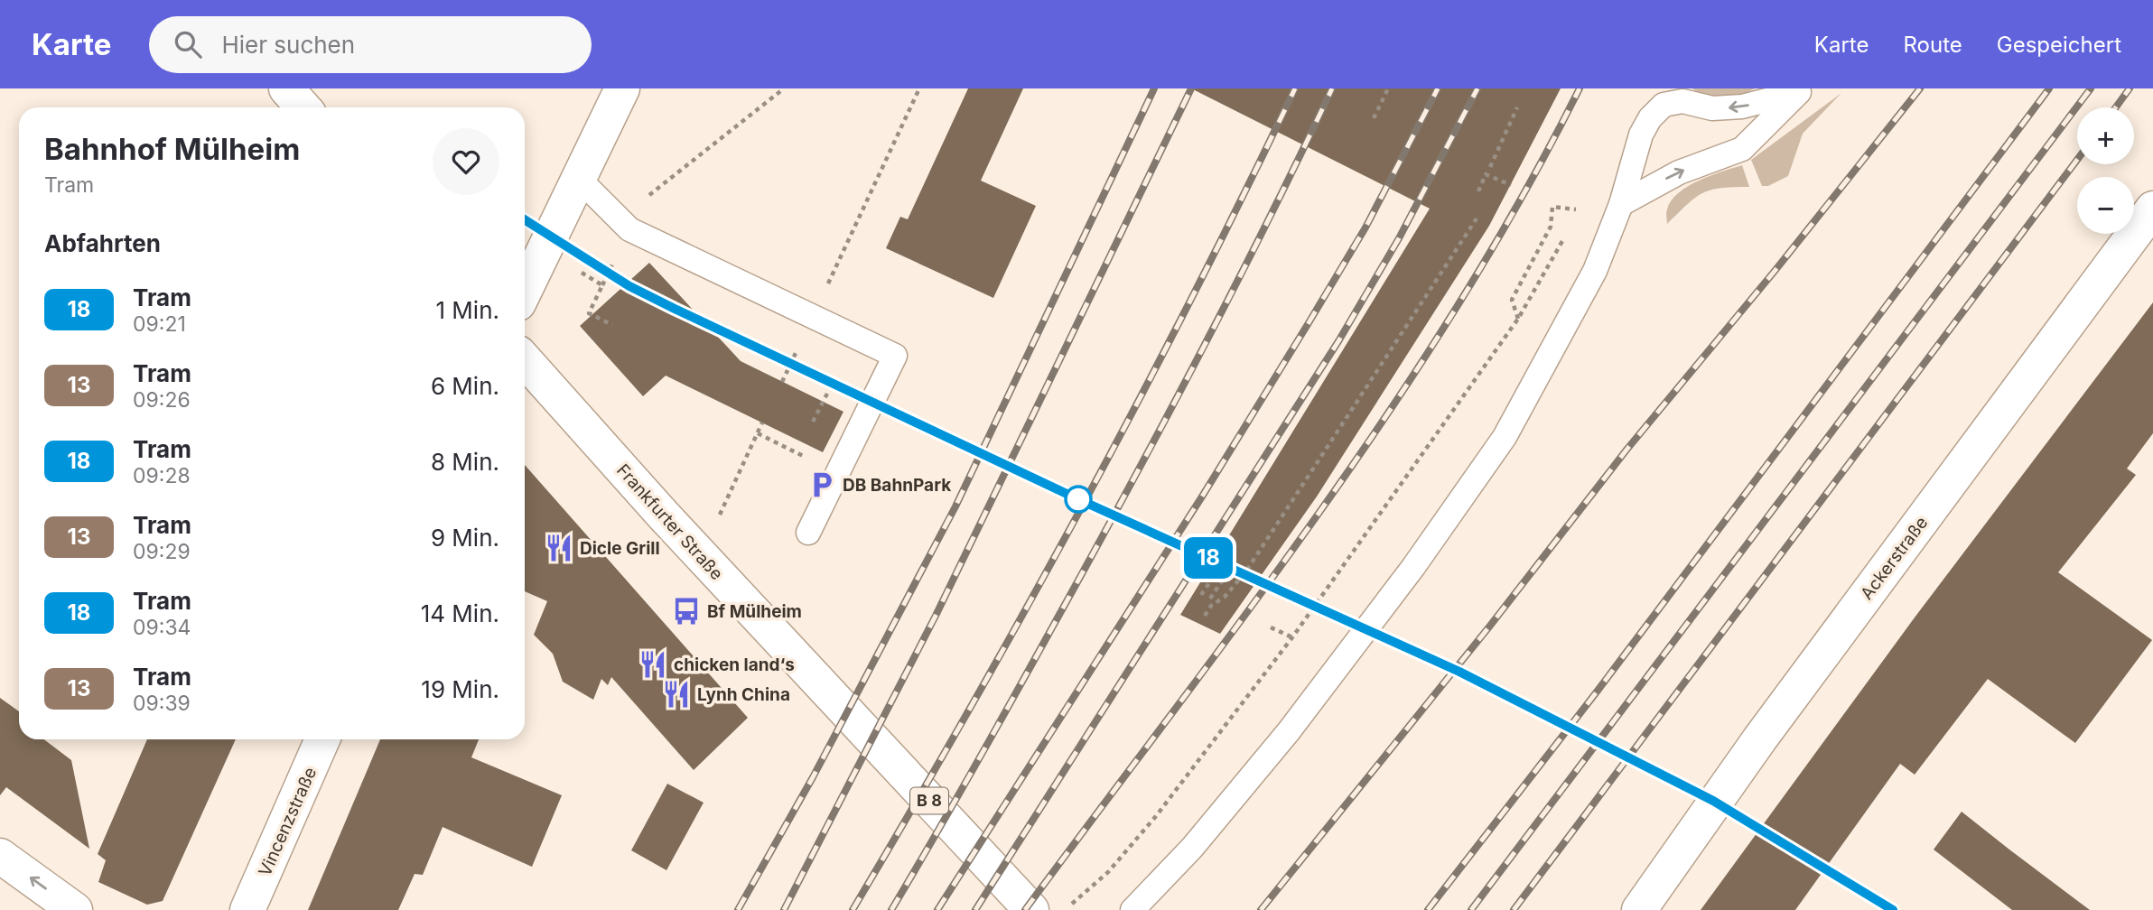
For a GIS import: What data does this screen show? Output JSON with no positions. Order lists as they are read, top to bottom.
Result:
{
  "streets": {
    "street": [
      "Frankfurter Straße",
      "Ackerstraße",
      "B 8",
      "Vincenzstraße"
    ]
  },
  "places": {
    "parking": ["DB BahnPark"],
    "restaurant": ["Dicle Grill", "chicken land‘s", "Lynh China"],
    "bus stop": ["Bf Mülheim"]
  },
  "lines": ["tram line 18"],
  "page": {
    "header": "Karte",
    "search": "Hier suchen",
    "nav": ["Karte", "Route", "Gespeichert"],
    "on_map": "18",
    "map_buttons": ["+", "−"],
    "heading": [
      ["Bahnhof Mülheim", "Tram"],
      "Abfahrten"
    ],
    "list": [
      {
        "mark": "18",
        "name": "Tram",
        "note": "09:21",
        "value": "1 Min."
      },
      {
        "mark": "13",
        "name": "Tram",
        "note": "09:26",
        "value": "6 Min."
      },
      {
        "mark": "18",
        "name": "Tram",
        "note": "09:28",
        "value": "8 Min."
      },
      {
        "mark": "13",
        "name": "Tram",
        "note": "09:29",
        "value": "9 Min."
      },
      {
        "mark": "18",
        "name": "Tram",
        "note": "09:34",
        "value": "14 Min."
      },
      {
        "mark": "13",
        "name": "Tram",
        "note": "09:39",
        "value": "19 Min."
      }
    ]
  }
}
